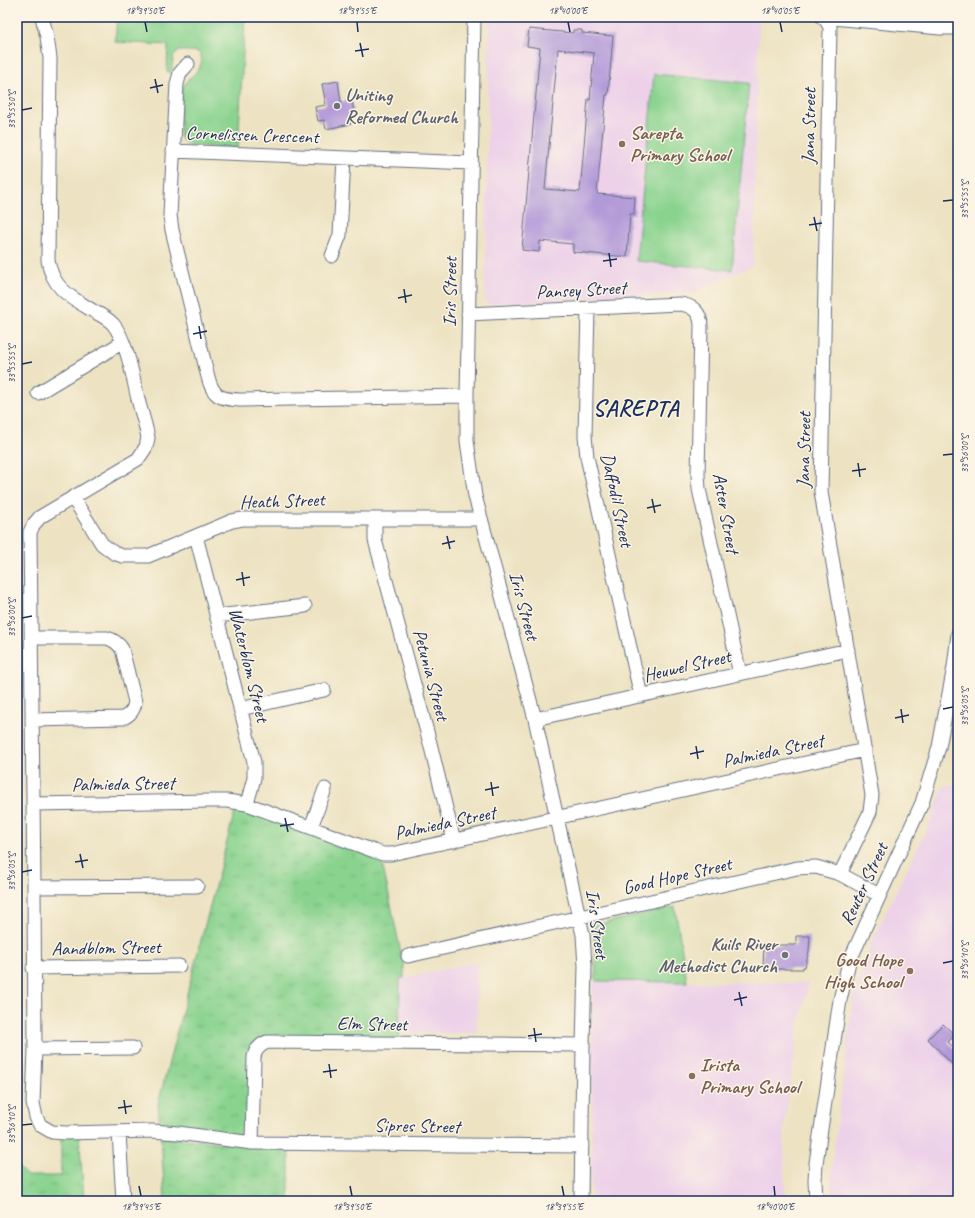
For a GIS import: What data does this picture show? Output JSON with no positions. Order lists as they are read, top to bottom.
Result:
{
  "streets": {
    "street": [
      "Jana Street",
      "Cornelissen Crescent",
      "Pansey Street",
      "Iris Street",
      "Daffodil Street",
      "Heath Street",
      "Aster Street",
      "Waterblom Street",
      "Heuwel Street",
      "Petunia Street",
      "Palmieda Street",
      "Good Hope Street",
      "Reuter Street",
      "Aandblom Street",
      "Elm Street",
      "Sipres Street"
    ]
  },
  "crossings": [
    ["Jana Street", "Heuwel Street"],
    ["Jana Street", "Palmieda Street"],
    ["Jana Street", "Good Hope Street"],
    ["Cornelissen Crescent", "Iris Street"],
    ["Pansey Street", "Iris Street"],
    ["Pansey Street", "Daffodil Street"],
    ["Pansey Street", "Aster Street"],
    ["Iris Street", "Heath Street"],
    ["Iris Street", "Heuwel Street"],
    ["Iris Street", "Palmieda Street"],
    ["Iris Street", "Good Hope Street"],
    ["Iris Street", "Elm Street"],
    ["Iris Street", "Sipres Street"],
    ["Daffodil Street", "Heuwel Street"],
    ["Heath Street", "Waterblom Street"],
    ["Heath Street", "Petunia Street"],
    ["Aster Street", "Heuwel Street"],
    ["Waterblom Street", "Palmieda Street"],
    ["Petunia Street", "Palmieda Street"],
    ["Good Hope Street", "Reuter Street"],
    ["Elm Street", "Sipres Street"]
  ],
  "districts": ["SAREPTA"],
  "places": [
    "Uniting Reformed Church",
    "Sarepta Primary School",
    "Kuils River Methodist Church",
    "Good Hope High School",
    "Irista Primary School"
  ],
  "coordinates": [
    "18°39'50\"E",
    "18°39'55\"E",
    "18°40'00\"E",
    "18°40'05\"E",
    "33°55'50\"S",
    "33°55'55\"S",
    "33°56'00\"S",
    "33°56'05\"S",
    "33°56'10\"S",
    "18°39'45\"E"
  ]
}
